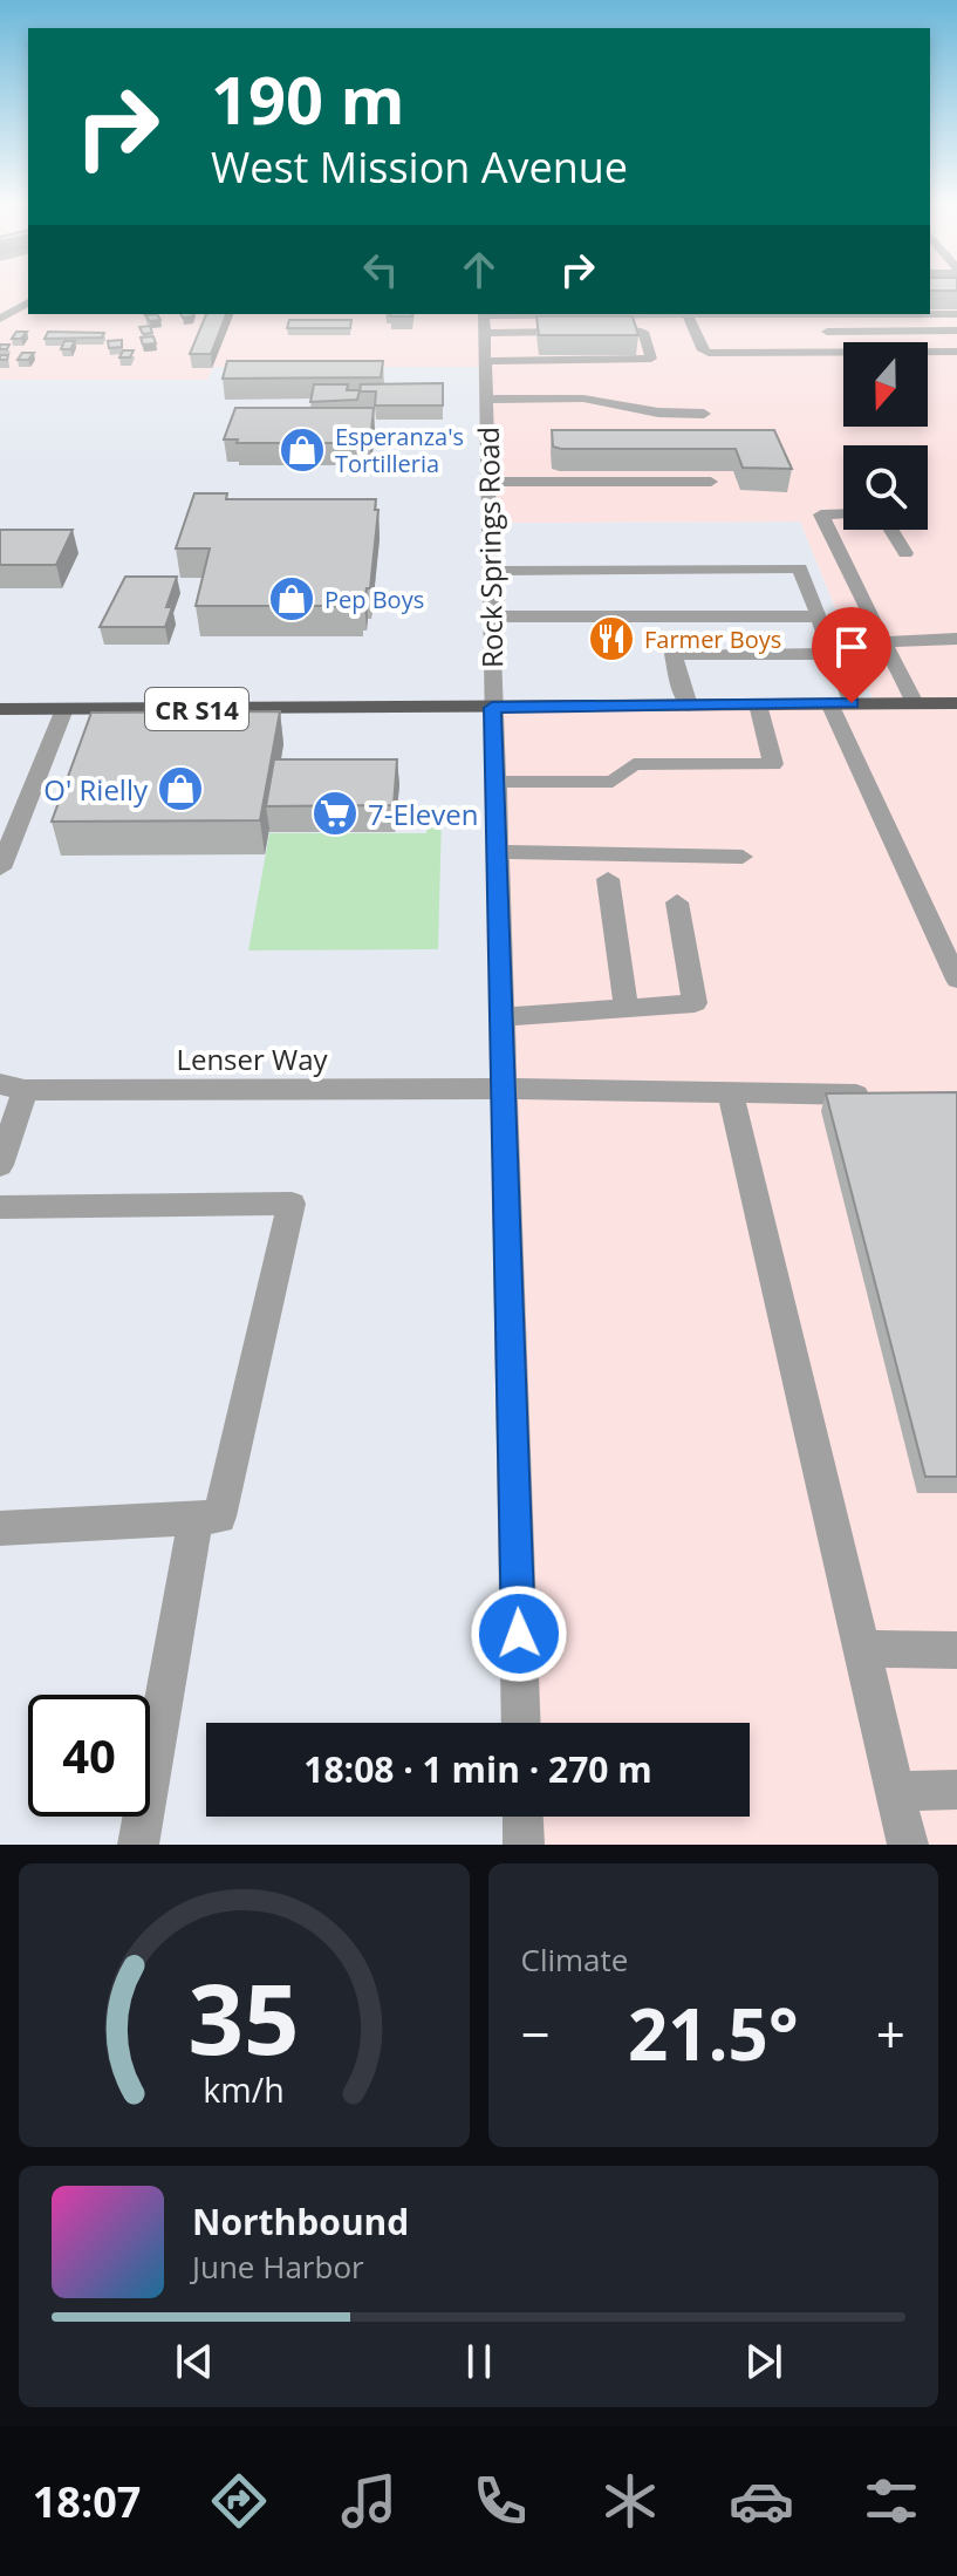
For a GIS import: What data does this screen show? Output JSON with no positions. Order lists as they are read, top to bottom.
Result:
{
  "streets": {
    "main road": ["CR S14"],
    "street": ["Rock Springs Road", "Lenser Way"]
  },
  "crossings": [
    ["Rock Springs Road", "CR S14"],
    ["Rock Springs Road", "Lenser Way"]
  ],
  "places": {
    "shop": ["Esperanza's Tortilleria", "Pep Boys", "O' Rielly"],
    "restaurant": ["Farmer Boys"],
    "supermarket": ["7-Eleven"]
  },
  "north": "bottom",
  "page": {
    "turn": ["190 m", "West Mission Avenue"],
    "limit": "40",
    "trip": "18:08 · 1 min · 270 m",
    "tile": "Climate",
    "heat": ["−", "21.5°", "+"],
    "song": ["Northbound", "June Harbor"],
    "tabs": "18:07",
    "gauge": ["35", "km/h"]
  }
}
